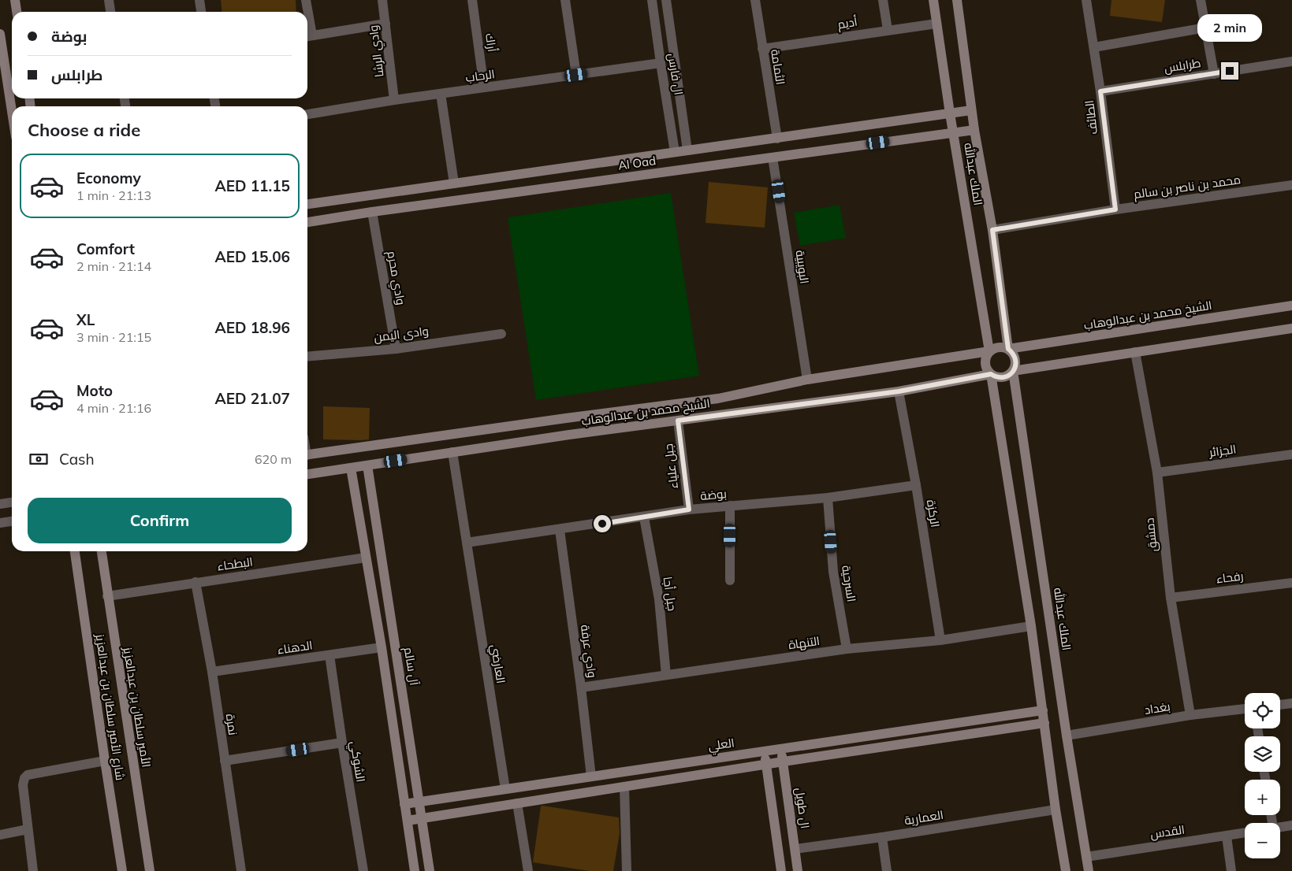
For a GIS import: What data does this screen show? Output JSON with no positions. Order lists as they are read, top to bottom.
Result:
{
  "streets": {
    "street": [
      "أديم",
      "أراك",
      "وادي الرشا",
      "طرابلس",
      "الثمامة",
      "ال فارس",
      "الرحاب",
      "الطائف",
      "Al Oad",
      "الملك عبدالله",
      "محمد بن ناصر بن سالم",
      "البويبية",
      "وادي محرم",
      "الشيخ محمد بن عبدالوهاب",
      "وادى اليمن",
      "الجزائر",
      "جبل علياء",
      "بوضة",
      "الركزة",
      "دمشق",
      "البطحاء",
      "رفحاء",
      "السرحية",
      "جبل أجا",
      "التنهاة",
      "الدهناء",
      "وادي عرفة",
      "العارضي",
      "آل سالم",
      "شارع الأمير سلطان بن عبدالعزيز",
      "الأمير سلطان بن عبدالعزيز",
      "بغداد",
      "نمرة",
      "العلي",
      "الشوكي",
      "ال طويل",
      "العمارية",
      "القدس"
    ]
  },
  "crossings": [
    ["أديم", "الثمامة"],
    ["أديم", "الملك عبدالله"],
    ["أراك", "الرحاب"],
    ["وادي الرشا", "الرحاب"],
    ["طرابلس", "الطائف"],
    ["الثمامة", "Al Oad"],
    ["ال فارس", "الرحاب"],
    ["ال فارس", "Al Oad"],
    ["الطائف", "محمد بن ناصر بن سالم"],
    ["Al Oad", "الملك عبدالله"],
    ["Al Oad", "البويبية"],
    ["Al Oad", "وادي محرم"],
    ["الملك عبدالله", "محمد بن ناصر بن سالم"],
    ["الملك عبدالله", "الشيخ محمد بن عبدالوهاب"],
    ["الملك عبدالله", "بغداد"],
    ["الملك عبدالله", "القدس"],
    ["البويبية", "الشيخ محمد بن عبدالوهاب"],
    ["وادي محرم", "وادى اليمن"],
    ["الشيخ محمد بن عبدالوهاب", "جبل علياء"],
    ["الشيخ محمد بن عبدالوهاب", "الركزة"],
    ["الشيخ محمد بن عبدالوهاب", "العارضي"],
    ["الشيخ محمد بن عبدالوهاب", "آل سالم"],
    ["الجزائر", "دمشق"],
    ["جبل علياء", "بوضة"],
    ["بوضة", "الركزة"],
    ["بوضة", "السرحية"],
    ["بوضة", "جبل أجا"],
    ["بوضة", "وادي عرفة"],
    ["بوضة", "العارضي"],
    ["الركزة", "التنهاة"],
    ["دمشق", "رفحاء"],
    ["دمشق", "بغداد"],
    ["البطحاء", "الأمير سلطان بن عبدالعزيز"],
    ["البطحاء", "نمرة"],
    ["السرحية", "التنهاة"],
    ["جبل أجا", "التنهاة"],
    ["التنهاة", "وادي عرفة"],
    ["الدهناء", "نمرة"],
    ["الدهناء", "الشوكي"],
    ["وادي عرفة", "العلي"],
    ["العارضي", "العلي"],
    ["آل سالم", "العلي"],
    ["العلي", "ال طويل"],
    ["ال طويل", "العمارية"]
  ],
  "page": {
    "banner": ["بوضة", "طرابلس"],
    "bubble": "2 min",
    "heading": "Choose a ride",
    "list": [
      {
        "name": "Economy",
        "note": "1 min · 21:13",
        "value": "AED 11.15"
      },
      {
        "name": "Comfort",
        "note": "2 min · 21:14",
        "value": "AED 15.06"
      },
      {
        "name": "XL",
        "note": "3 min · 21:15",
        "value": "AED 18.96"
      },
      {
        "name": "Moto",
        "note": "4 min · 21:16",
        "value": "AED 21.07"
      }
    ],
    "pay": ["Cash", "620 m"],
    "buttons": "Confirm",
    "map_buttons": ["+", "−"]
  }
}
